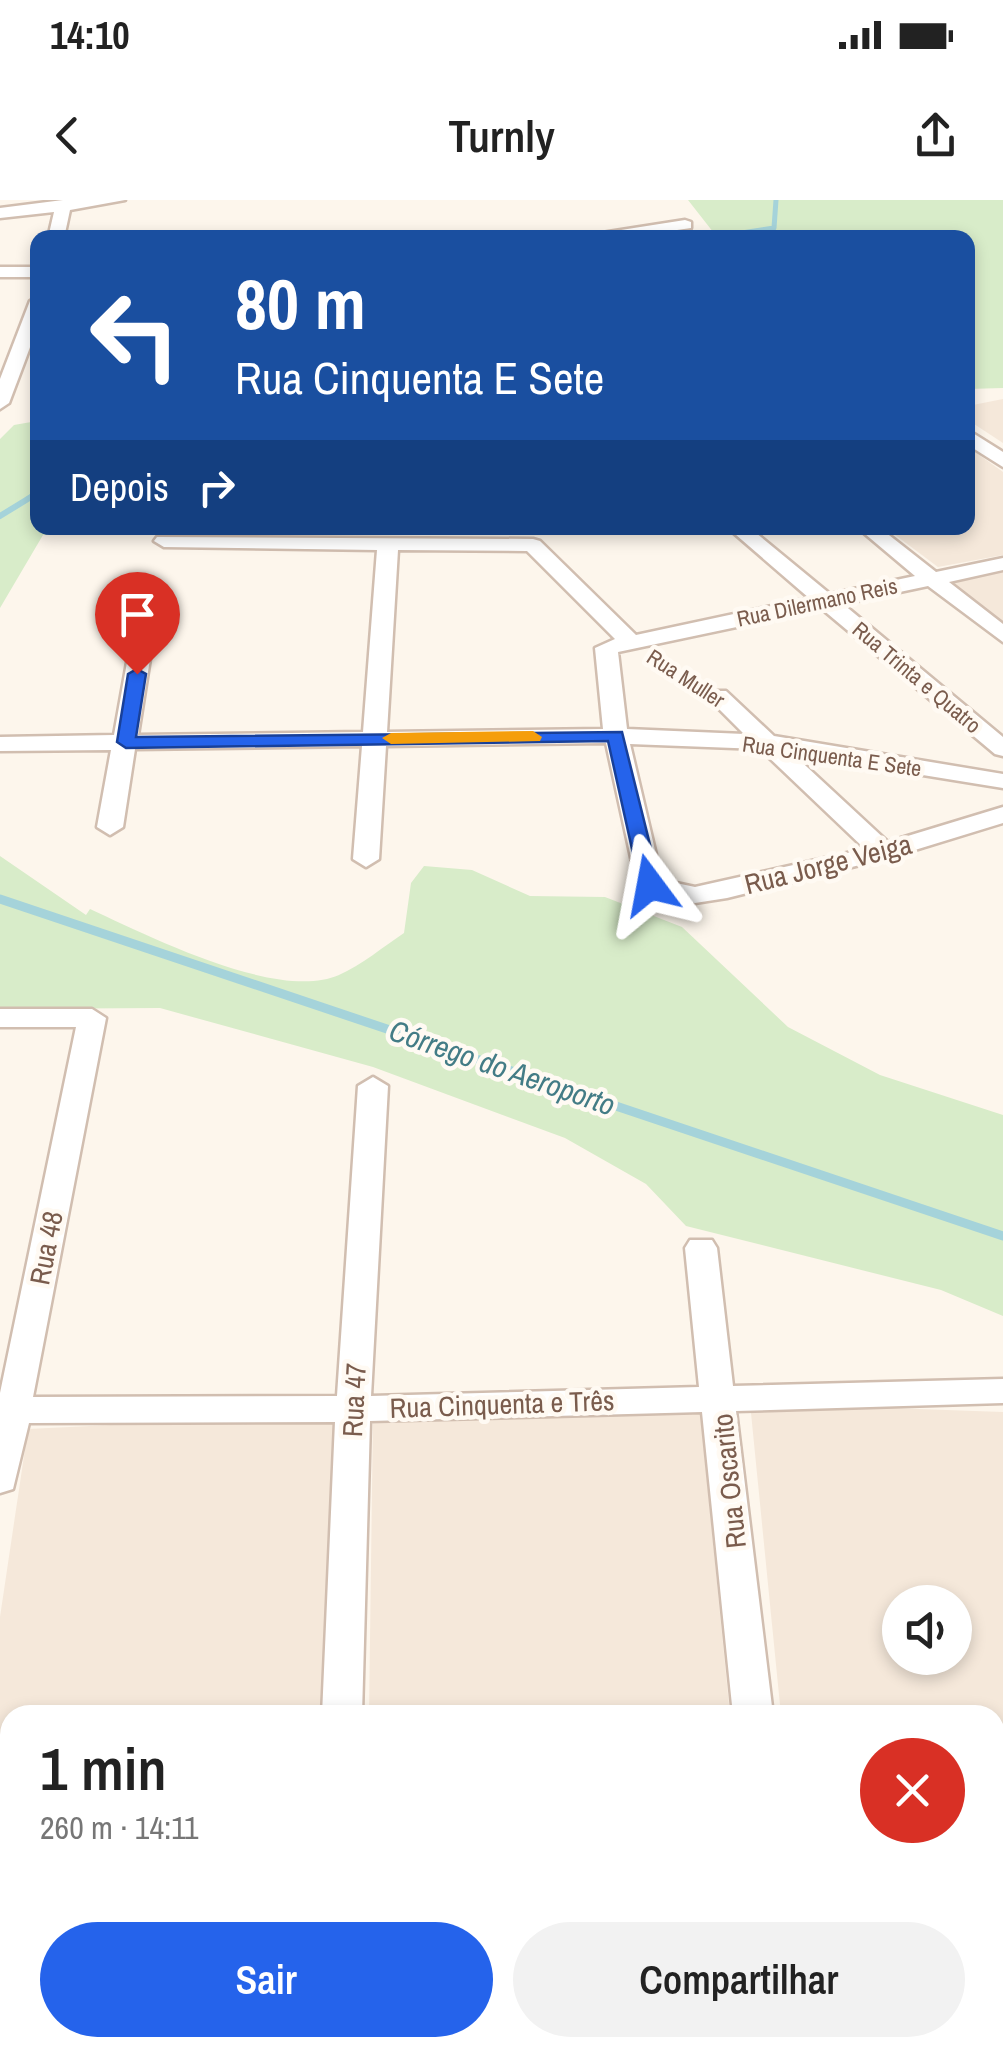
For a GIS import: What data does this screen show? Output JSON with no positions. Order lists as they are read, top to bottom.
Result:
{
  "streets": {
    "street": [
      "Rua Dilermano Reis",
      "Rua Trinta e Quatro",
      "Rua Muller",
      "Rua Cinquenta E Sete",
      "Rua Jorge Veiga",
      "Rua 48",
      "Rua 47",
      "Rua Cinquenta e Três",
      "Rua Oscarito"
    ]
  },
  "crossings": [
    ["Rua Dilermano Reis", "Rua Trinta e Quatro"],
    ["Rua Dilermano Reis", "Rua Muller"],
    ["Rua Muller", "Rua Cinquenta E Sete"],
    ["Rua Muller", "Rua Jorge Veiga"],
    ["Rua Cinquenta E Sete", "Rua Jorge Veiga"],
    ["Rua 48", "Rua Cinquenta e Três"],
    ["Rua 47", "Rua Cinquenta e Três"],
    ["Rua Cinquenta e Três", "Rua Oscarito"]
  ],
  "water": ["Córrego do Aeroporto"],
  "page": {
    "status": "14:10",
    "header": "Turnly",
    "turn": ["80 m", "Rua Cinquenta E Sete"],
    "then": "Depois",
    "heading": ["1 min", "260 m · 14:11"],
    "buttons": ["Sair", "Compartilhar"]
  }
}
